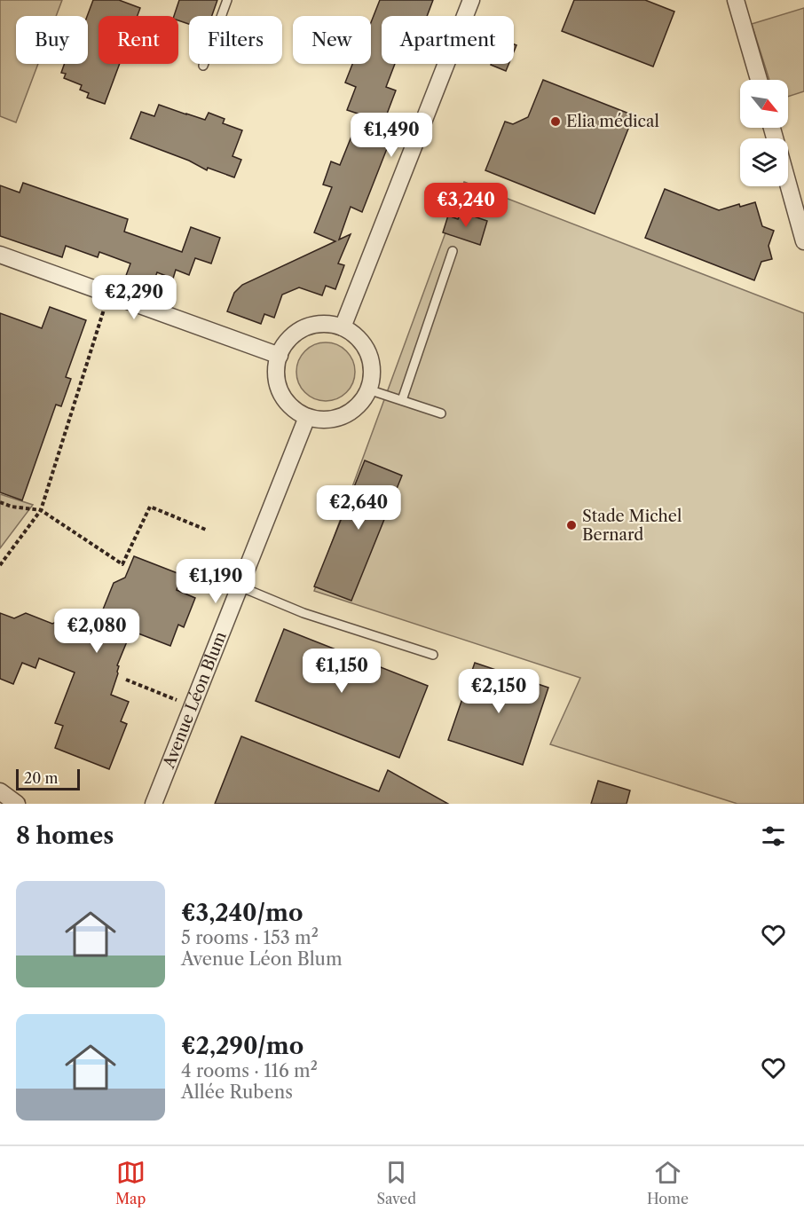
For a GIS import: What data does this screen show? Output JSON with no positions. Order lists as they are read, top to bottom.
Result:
{
  "streets": {
    "street": ["Avenue Léon Blum"]
  },
  "places": ["Elia médical", "Stade Michel Bernard"],
  "scale_bar": "20 m",
  "north": "bottom right",
  "page": {
    "chip": [
      "Buy",
      "Rent",
      "Filters",
      "New",
      "Apartment"
    ],
    "price": [
      "€1,490",
      "€3,240",
      "€2,290",
      "€2,640",
      "€1,190",
      "€2,080",
      "€1,150",
      "€2,150"
    ],
    "scale": "20 m",
    "heading": "8 homes",
    "list": [
      {
        "name": "€3,240/mo",
        "note": "5 rooms · 153 m² · Avenue Léon Blum"
      },
      {
        "name": "€2,290/mo",
        "note": "4 rooms · 116 m² · Allée Rubens"
      }
    ],
    "tabs": ["Map", "Saved", "Home"]
  }
}
